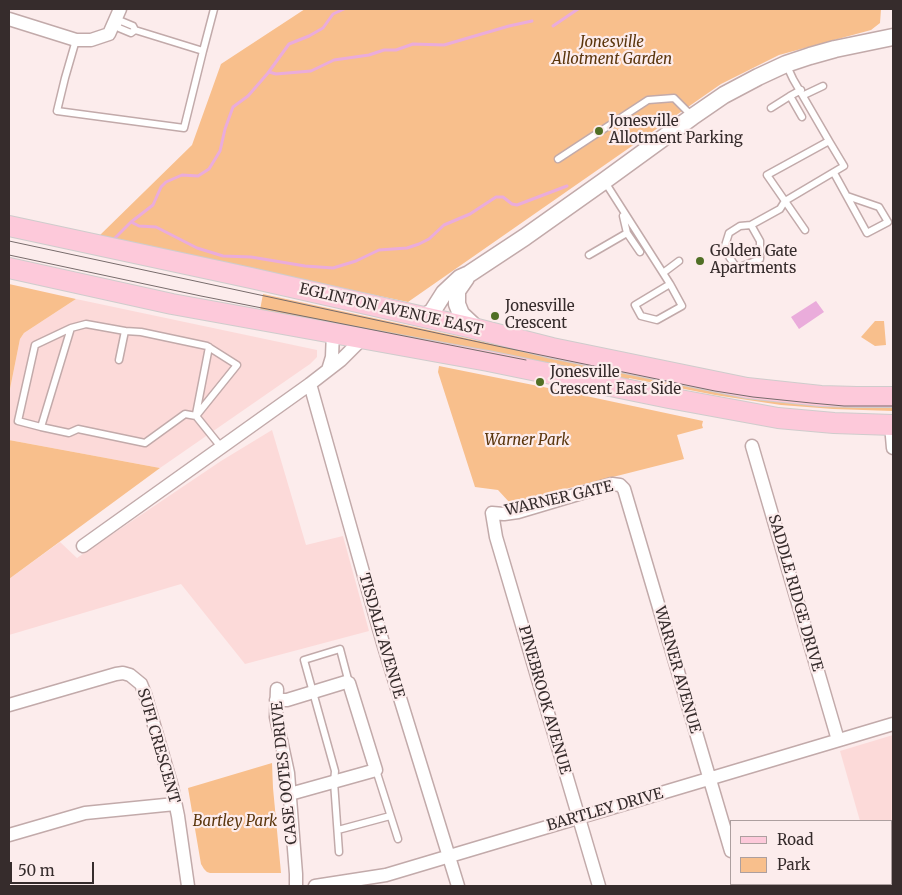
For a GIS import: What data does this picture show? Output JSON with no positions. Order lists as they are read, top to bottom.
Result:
{
  "streets": {
    "main road": ["EGLINTON AVENUE EAST"],
    "street": [
      "WARNER GATE",
      "SADDLE RIDGE DRIVE",
      "TISDALE AVENUE",
      "WARNER AVENUE",
      "PINEBROOK AVENUE",
      "SUFI CRESCENT",
      "CASE OOTES DRIVE",
      "BARTLEY DRIVE"
    ]
  },
  "crossings": [
    ["WARNER GATE", "WARNER AVENUE"],
    ["WARNER GATE", "PINEBROOK AVENUE"],
    ["SADDLE RIDGE DRIVE", "BARTLEY DRIVE"],
    ["TISDALE AVENUE", "BARTLEY DRIVE"],
    ["WARNER AVENUE", "BARTLEY DRIVE"],
    ["PINEBROOK AVENUE", "BARTLEY DRIVE"]
  ],
  "parks": ["Jonesville Allotment Garden", "Warner Park", "Bartley Park"],
  "places": [
    "Jonesville Allotment Parking",
    "Golden Gate Apartments",
    "Jonesville Crescent",
    "Jonesville Crescent East Side"
  ],
  "legend": ["Road", "Park"],
  "scale_bar": "50 m"
}
